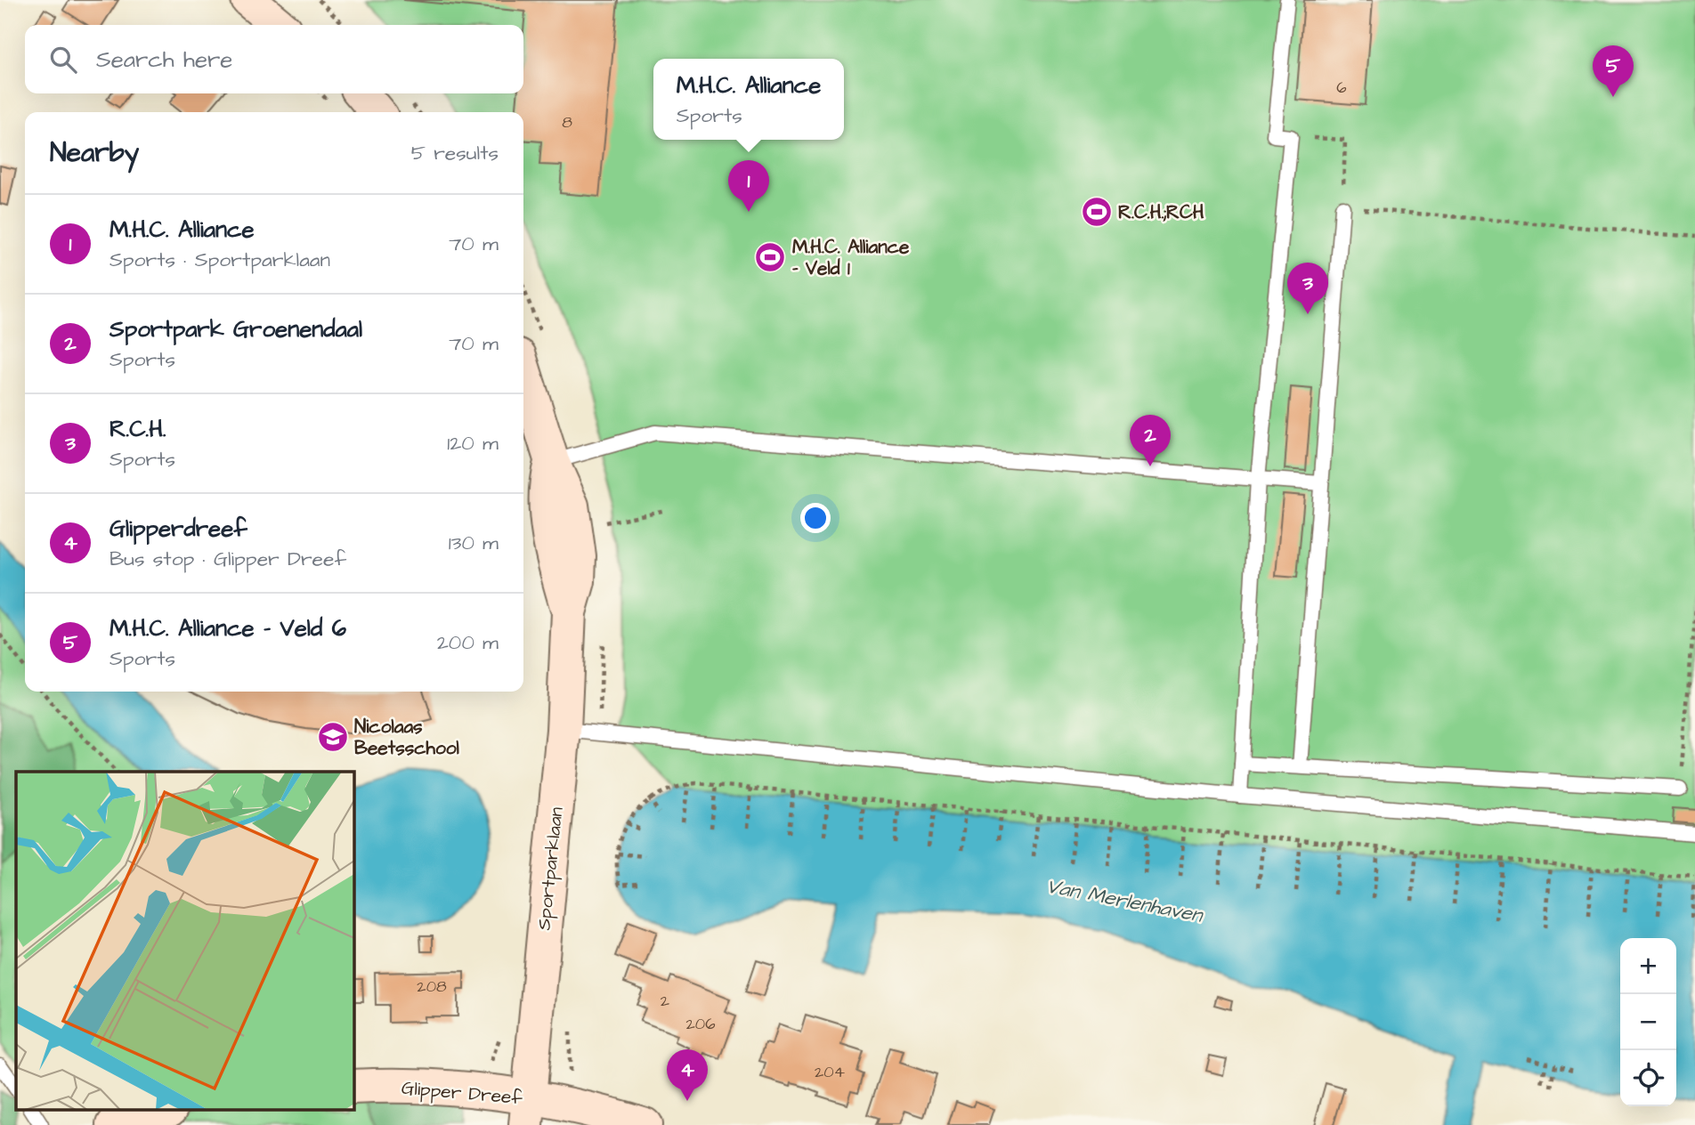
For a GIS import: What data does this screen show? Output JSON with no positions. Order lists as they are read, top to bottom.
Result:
{
  "streets": {
    "street": ["Sportparklaan", "Glipper Dreef"]
  },
  "crossings": [
    ["Sportparklaan", "Glipper Dreef"]
  ],
  "water": ["Van Merlenhaven"],
  "places": {
    "sports": ["R.C.H.;RCH", "M.H.C. Alliance - Veld 1"],
    "school or university": ["Nicolaas Beetsschool"]
  },
  "house_numbers": [
    "6",
    "8",
    "208",
    "2",
    "206",
    "204"
  ],
  "page": {
    "search": "Search here",
    "pins": [
      "5",
      "1",
      "3",
      "2",
      "4"
    ],
    "popup": ["M.H.C. Alliance", "Sports"],
    "heading": ["Nearby", "5 results"],
    "list": [
      {
        "mark": "1",
        "name": "M.H.C. Alliance",
        "note": "Sports · Sportparklaan",
        "value": "70 m"
      },
      {
        "mark": "2",
        "name": "Sportpark Groenendaal",
        "note": "Sports",
        "value": "70 m"
      },
      {
        "mark": "3",
        "name": "R.C.H.",
        "note": "Sports",
        "value": "120 m"
      },
      {
        "mark": "4",
        "name": "Glipperdreef",
        "note": "Bus stop · Glipper Dreef",
        "value": "130 m"
      },
      {
        "mark": "5",
        "name": "M.H.C. Alliance - Veld 6",
        "note": "Sports",
        "value": "200 m"
      }
    ],
    "map_buttons": ["+", "−"]
  }
}
